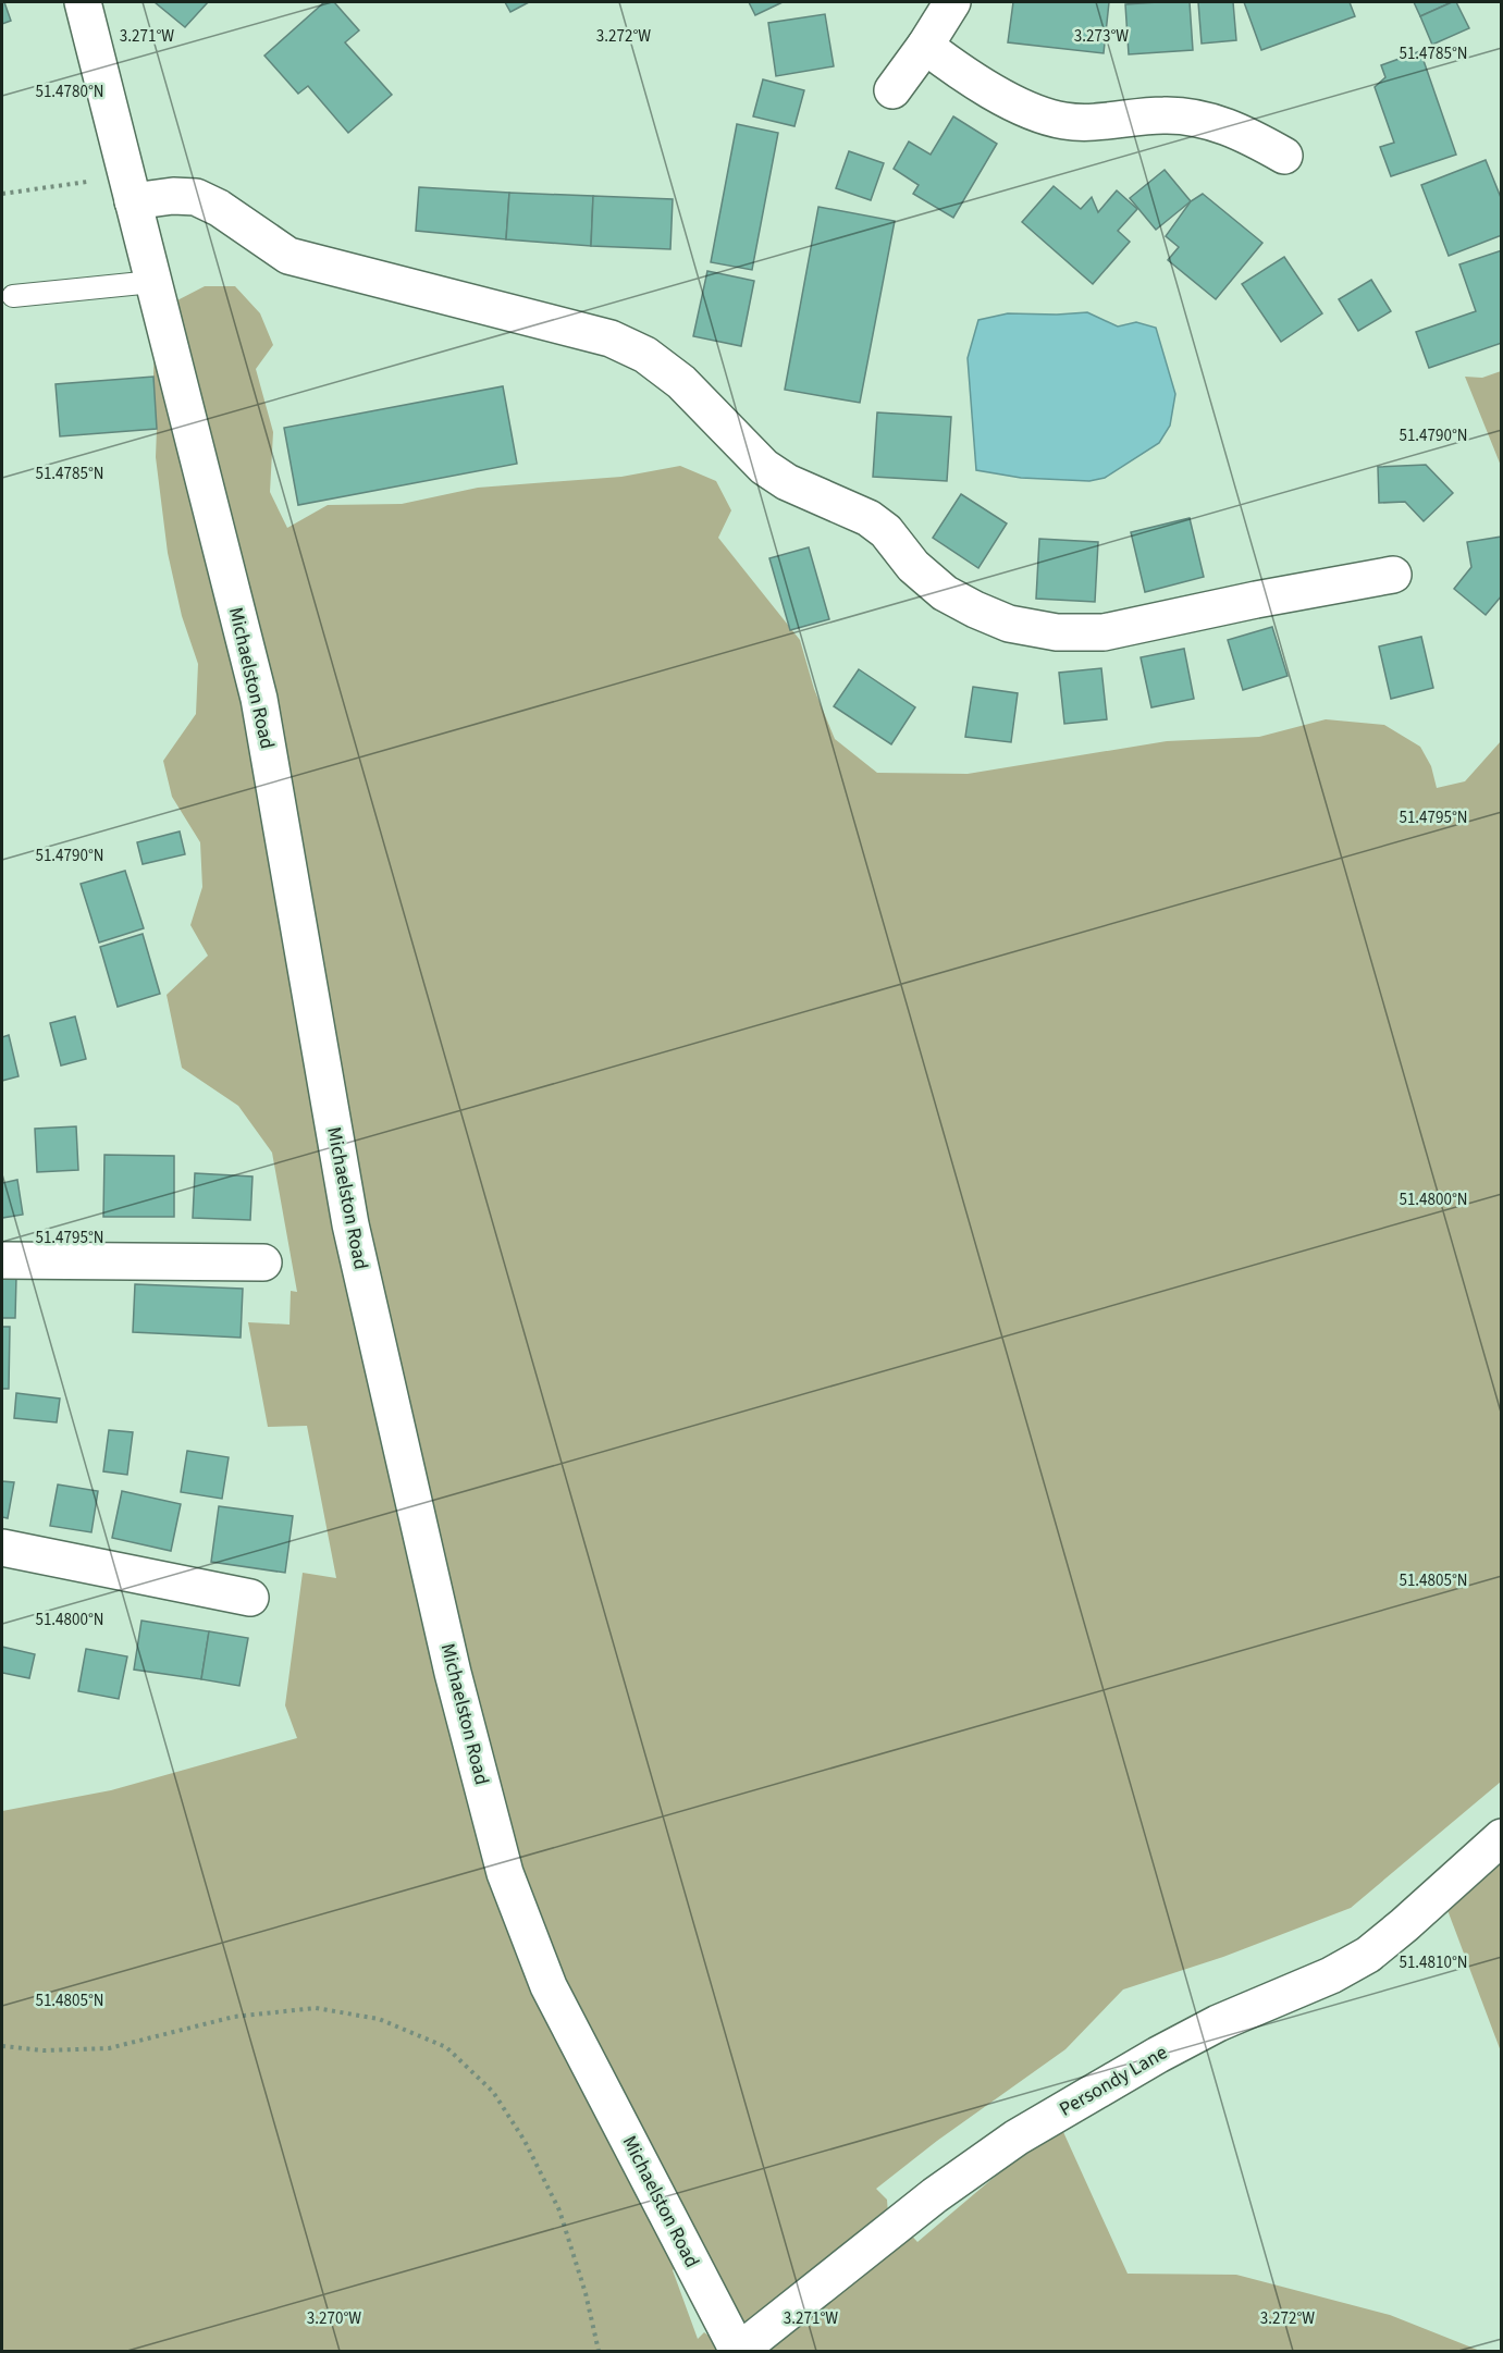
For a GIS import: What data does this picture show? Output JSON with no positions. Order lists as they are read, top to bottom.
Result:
{
  "streets": {
    "street": ["Michaelston Road", "Persondy Lane"]
  },
  "crossings": [
    ["Michaelston Road", "Persondy Lane"]
  ],
  "coordinates": [
    "3.271°W",
    "3.272°W",
    "3.273°W",
    "51.4785°N",
    "51.4780°N",
    "51.4790°N",
    "51.4795°N",
    "51.4800°N",
    "51.4805°N",
    "51.4810°N",
    "3.270°W"
  ]
}
